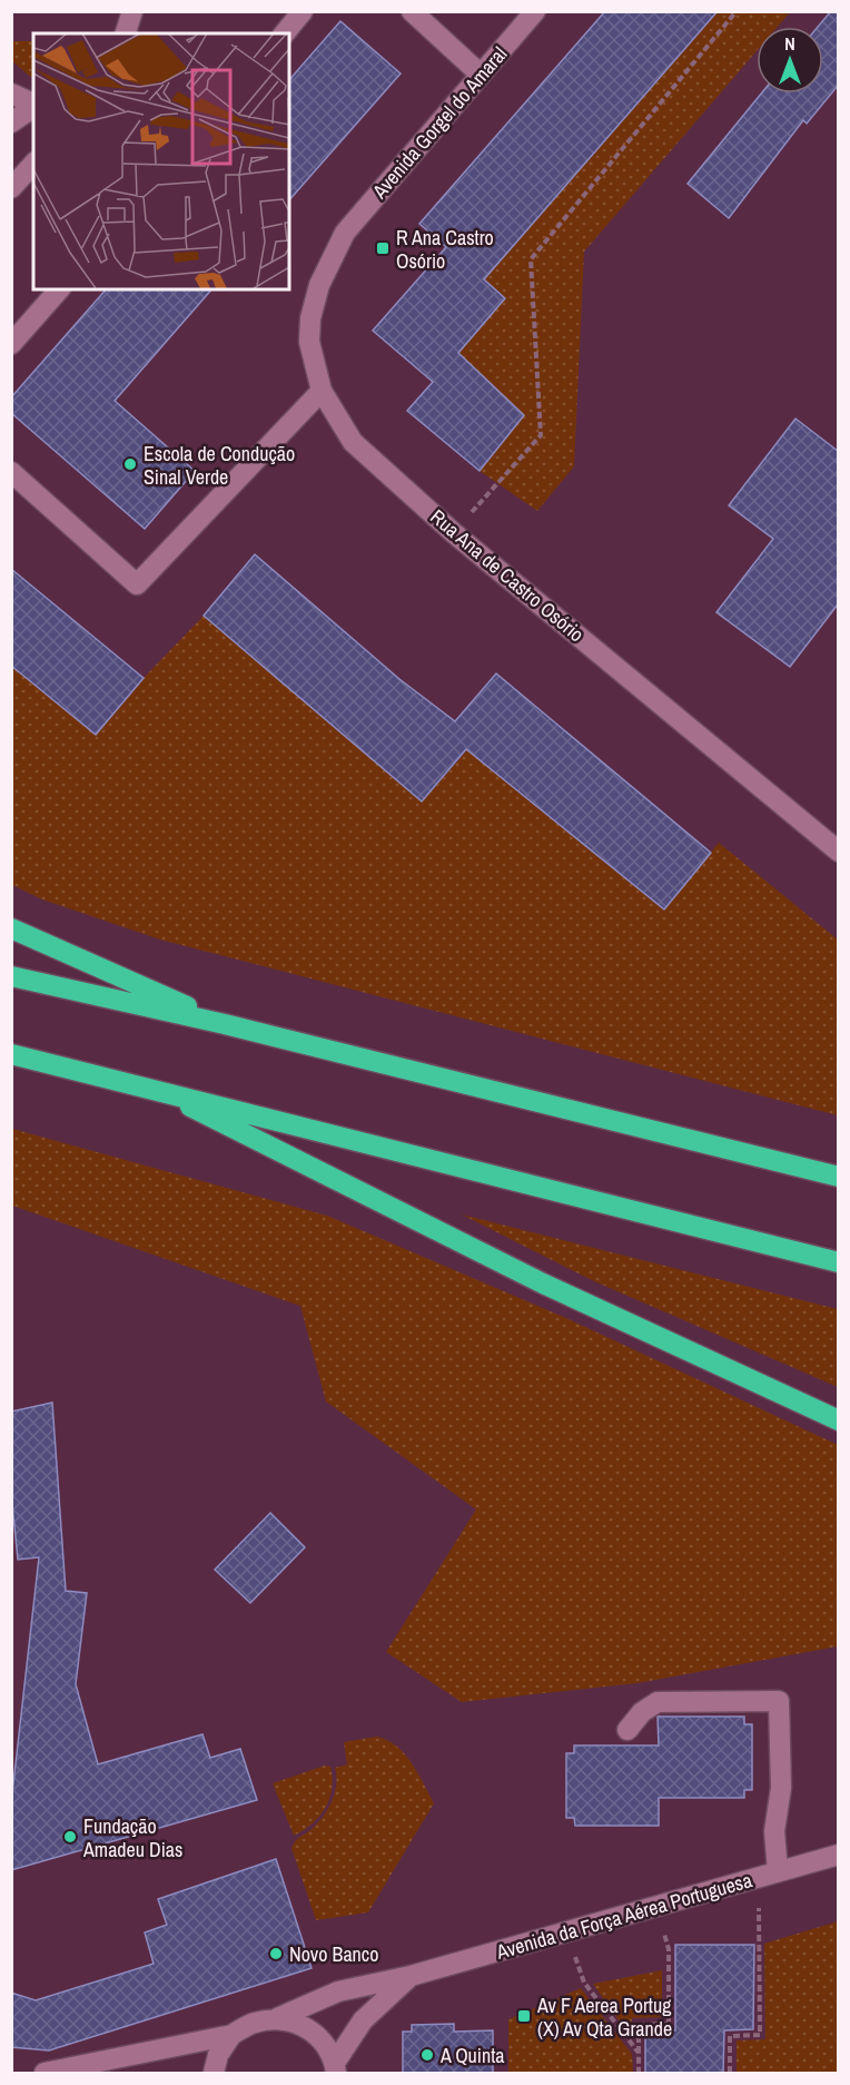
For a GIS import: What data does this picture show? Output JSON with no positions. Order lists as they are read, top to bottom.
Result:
{
  "streets": {
    "street": ["Avenida Gorgel do Amaral", "Rua Ana de Castro Osório", "Avenida da Força Aérea Portuguesa"]
  },
  "crossings": [
    ["Avenida Gorgel do Amaral", "Rua Ana de Castro Osório"]
  ],
  "places": {
    "transit": ["R Ana Castro Osório", "Av F Aerea Portug (X) Av Qta Grande"],
    "other": [
      "Escola de Condução Sinal Verde",
      "Fundação Amadeu Dias",
      "Novo Banco",
      "A Quinta"
    ]
  },
  "north": "top"
}
